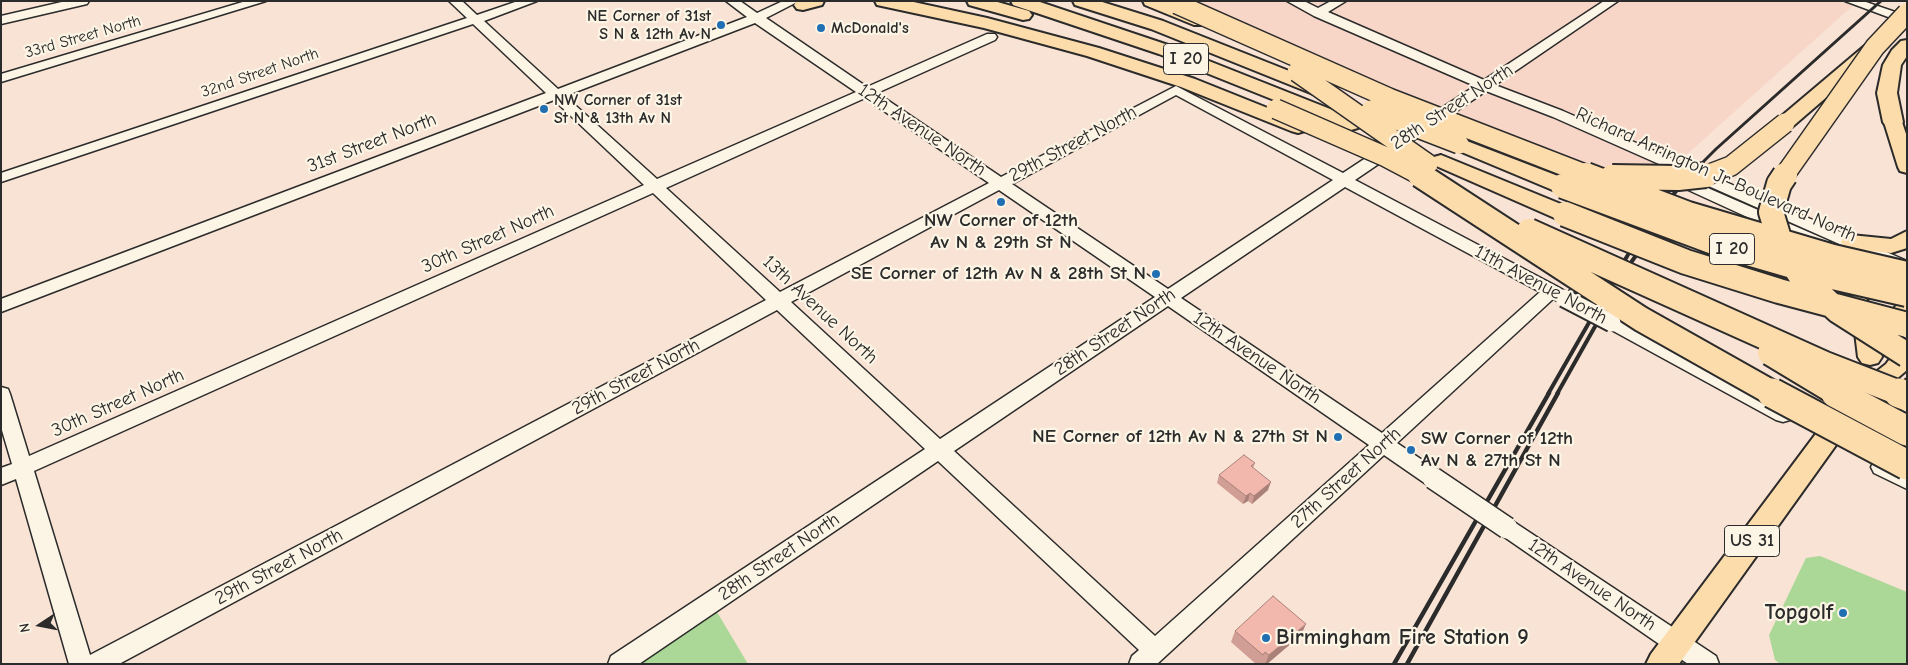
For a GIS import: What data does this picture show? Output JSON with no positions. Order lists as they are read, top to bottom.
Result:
{
  "streets": {
    "highway": ["I 20"],
    "main road": ["US 31"],
    "street": [
      "33rd Street North",
      "32nd Street North",
      "28th Street North",
      "12th Avenue North",
      "31st Street North",
      "29th Street North",
      "Richard Arrington Jr Boulevard North",
      "30th Street North",
      "11th Avenue North",
      "13th Avenue North",
      "27th Street North"
    ]
  },
  "crossings": [
    ["32nd Street North", "13th Avenue North"],
    ["28th Street North", "12th Avenue North"],
    ["28th Street North", "Richard Arrington Jr Boulevard North"],
    ["28th Street North", "11th Avenue North"],
    ["28th Street North", "13th Avenue North"],
    ["12th Avenue North", "31st Street North"],
    ["12th Avenue North", "29th Street North"],
    ["12th Avenue North", "30th Street North"],
    ["12th Avenue North", "27th Street North"],
    ["12th Avenue North", "US 31"],
    ["31st Street North", "13th Avenue North"],
    ["29th Street North", "11th Avenue North"],
    ["29th Street North", "13th Avenue North"],
    ["30th Street North", "13th Avenue North"],
    ["11th Avenue North", "27th Street North"],
    ["11th Avenue North", "US 31"],
    ["13th Avenue North", "27th Street North"]
  ],
  "places": [
    "NE Corner of 31st S N & 12th Av N",
    "McDonald's",
    "NW Corner of 31st St N & 13th Av N",
    "NW Corner of 12th Av N & 29th St N",
    "SE Corner of 12th Av N & 28th St N",
    "NE Corner of 12th Av N & 27th St N",
    "SW Corner of 12th Av N & 27th St N",
    "Topgolf",
    "Birmingham Fire Station 9"
  ],
  "north": "left"
}
